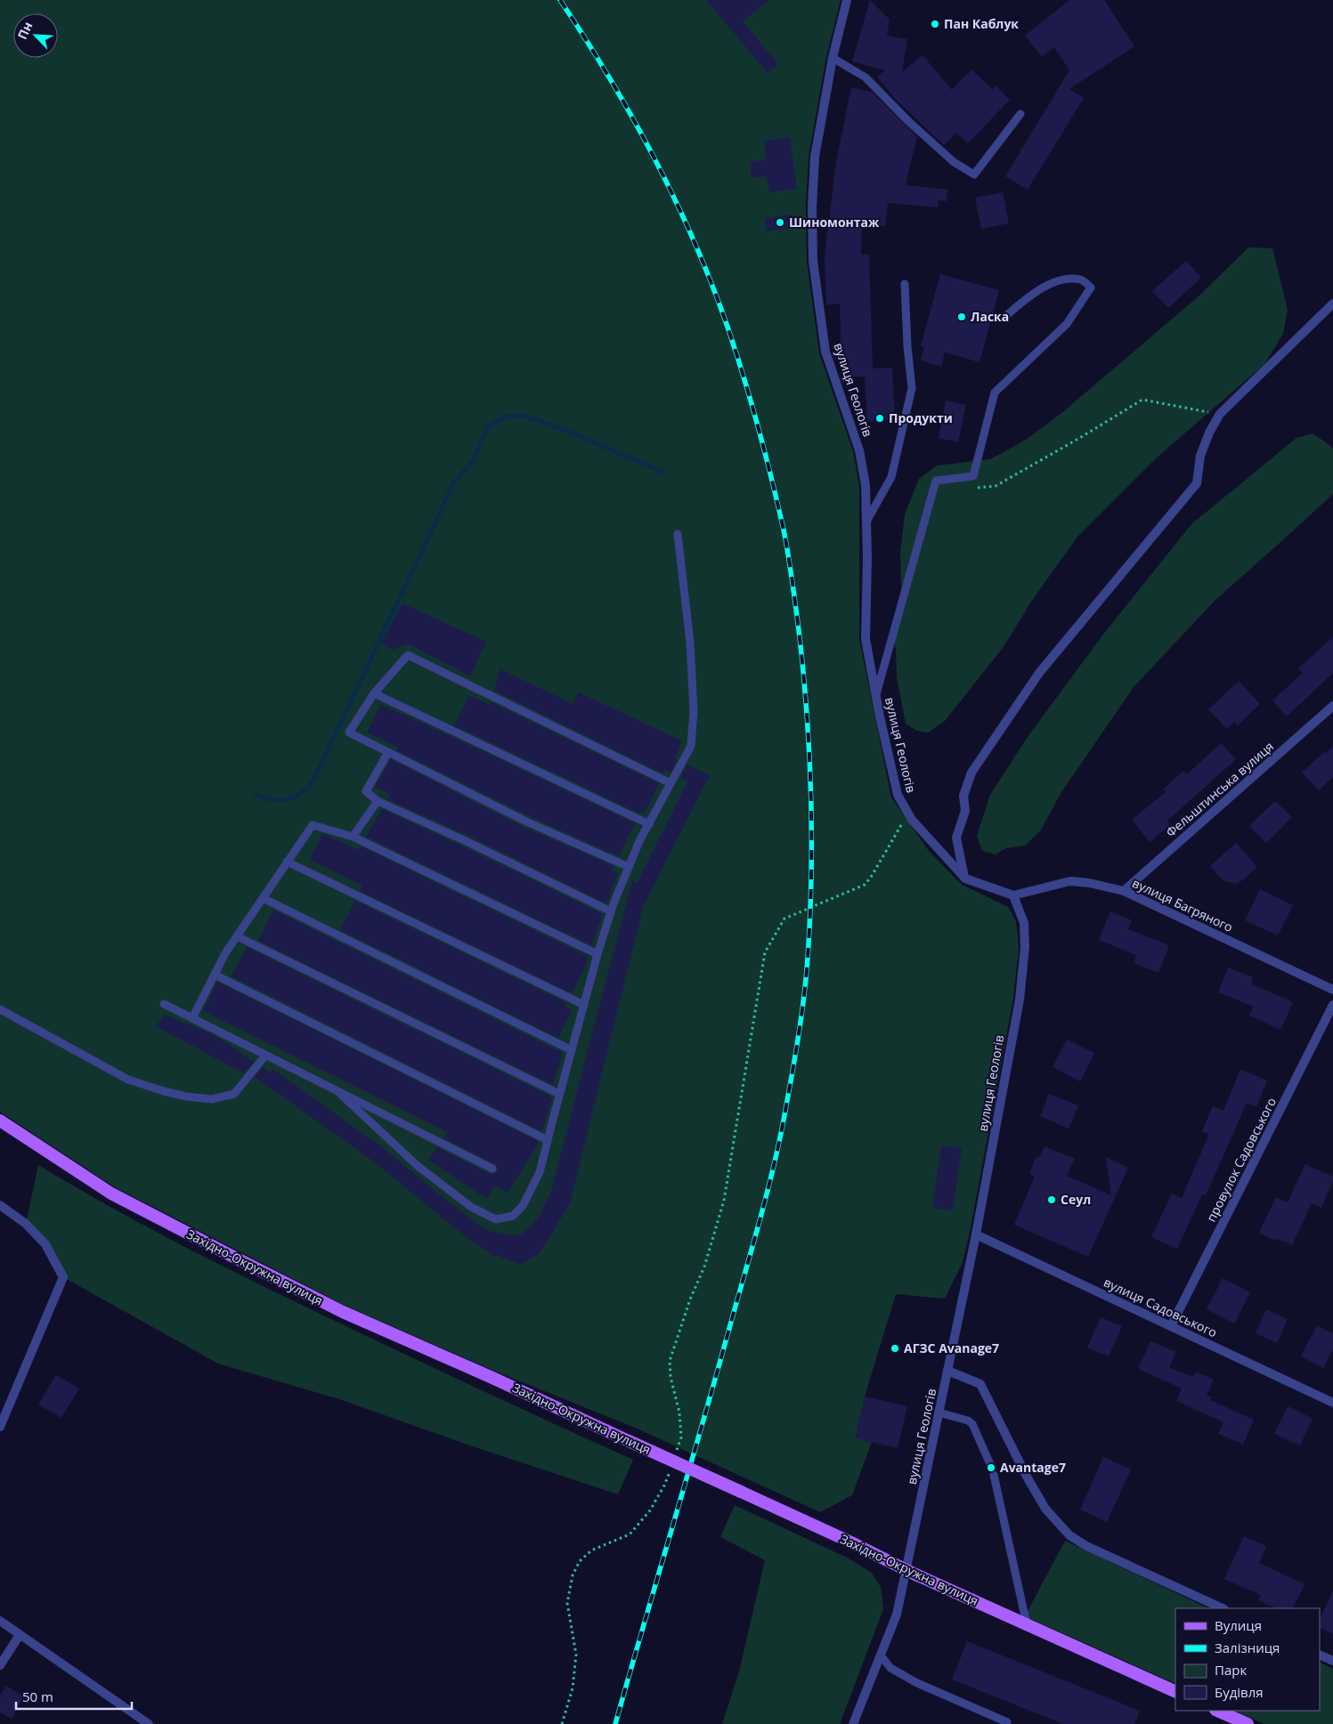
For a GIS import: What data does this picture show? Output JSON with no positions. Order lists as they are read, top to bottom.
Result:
{
  "streets": {
    "main road": ["Західно-Окружна вулиця"],
    "street": [
      "вулиця Геологів",
      "Фельштинська вулиця",
      "вулиця Багряного",
      "провулок Садовського",
      "вулиця Садовського"
    ]
  },
  "crossings": [
    ["вулиця Геологів", "вулиця Багряного"],
    ["вулиця Геологів", "Західно-Окружна вулиця"],
    ["вулиця Геологів", "вулиця Садовського"],
    ["Фельштинська вулиця", "вулиця Багряного"],
    ["провулок Садовського", "вулиця Садовського"]
  ],
  "places": [
    "Пан Каблук",
    "Шиномонтаж",
    "Ласка",
    "Продукти",
    "Сеул",
    "АГЗС Avanage7",
    "Avantage7"
  ],
  "legend": [
    "Вулиця",
    "Залізниця",
    "Парк",
    "Будівля"
  ],
  "scale_bar": "50 m",
  "north": "top left"
}
